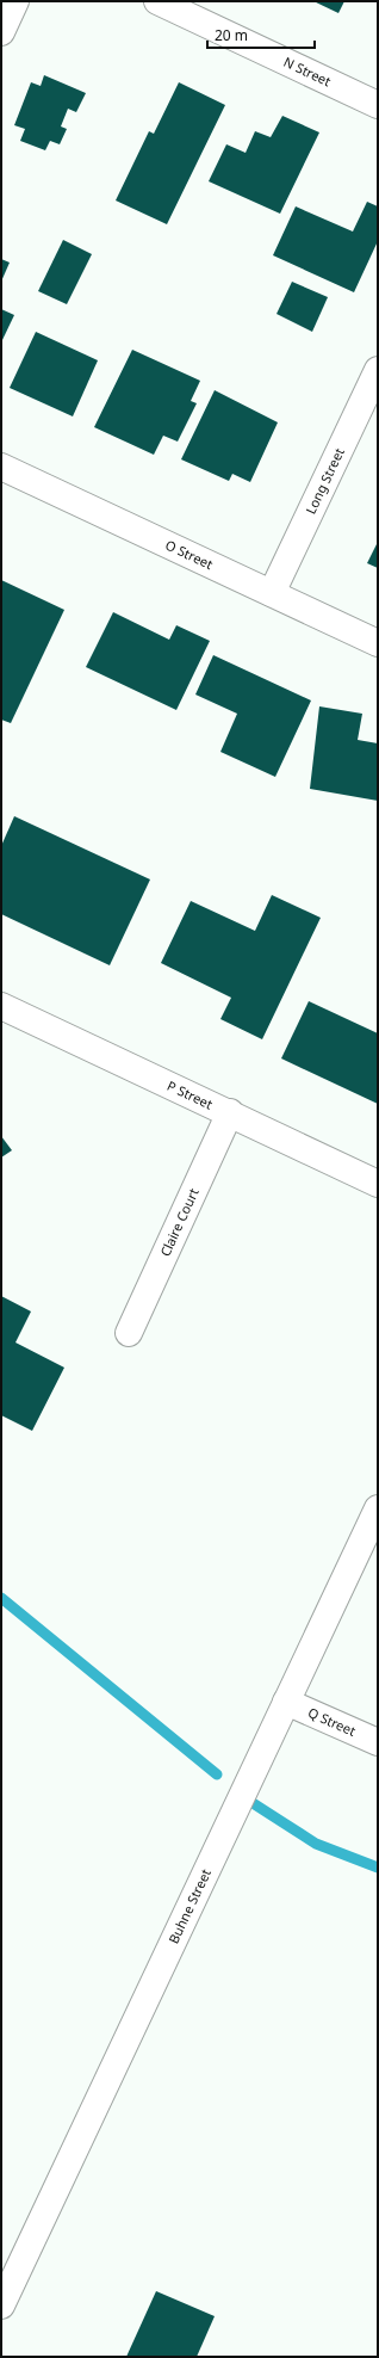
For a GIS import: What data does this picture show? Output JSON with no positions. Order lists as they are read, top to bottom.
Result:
{
  "streets": {
    "street": [
      "N Street",
      "Long Street",
      "O Street",
      "P Street",
      "Claire Court",
      "Q Street",
      "Buhne Street"
    ]
  },
  "crossings": [
    ["Long Street", "O Street"],
    ["P Street", "Claire Court"],
    ["Q Street", "Buhne Street"]
  ],
  "scale_bar": "20 m"
}
